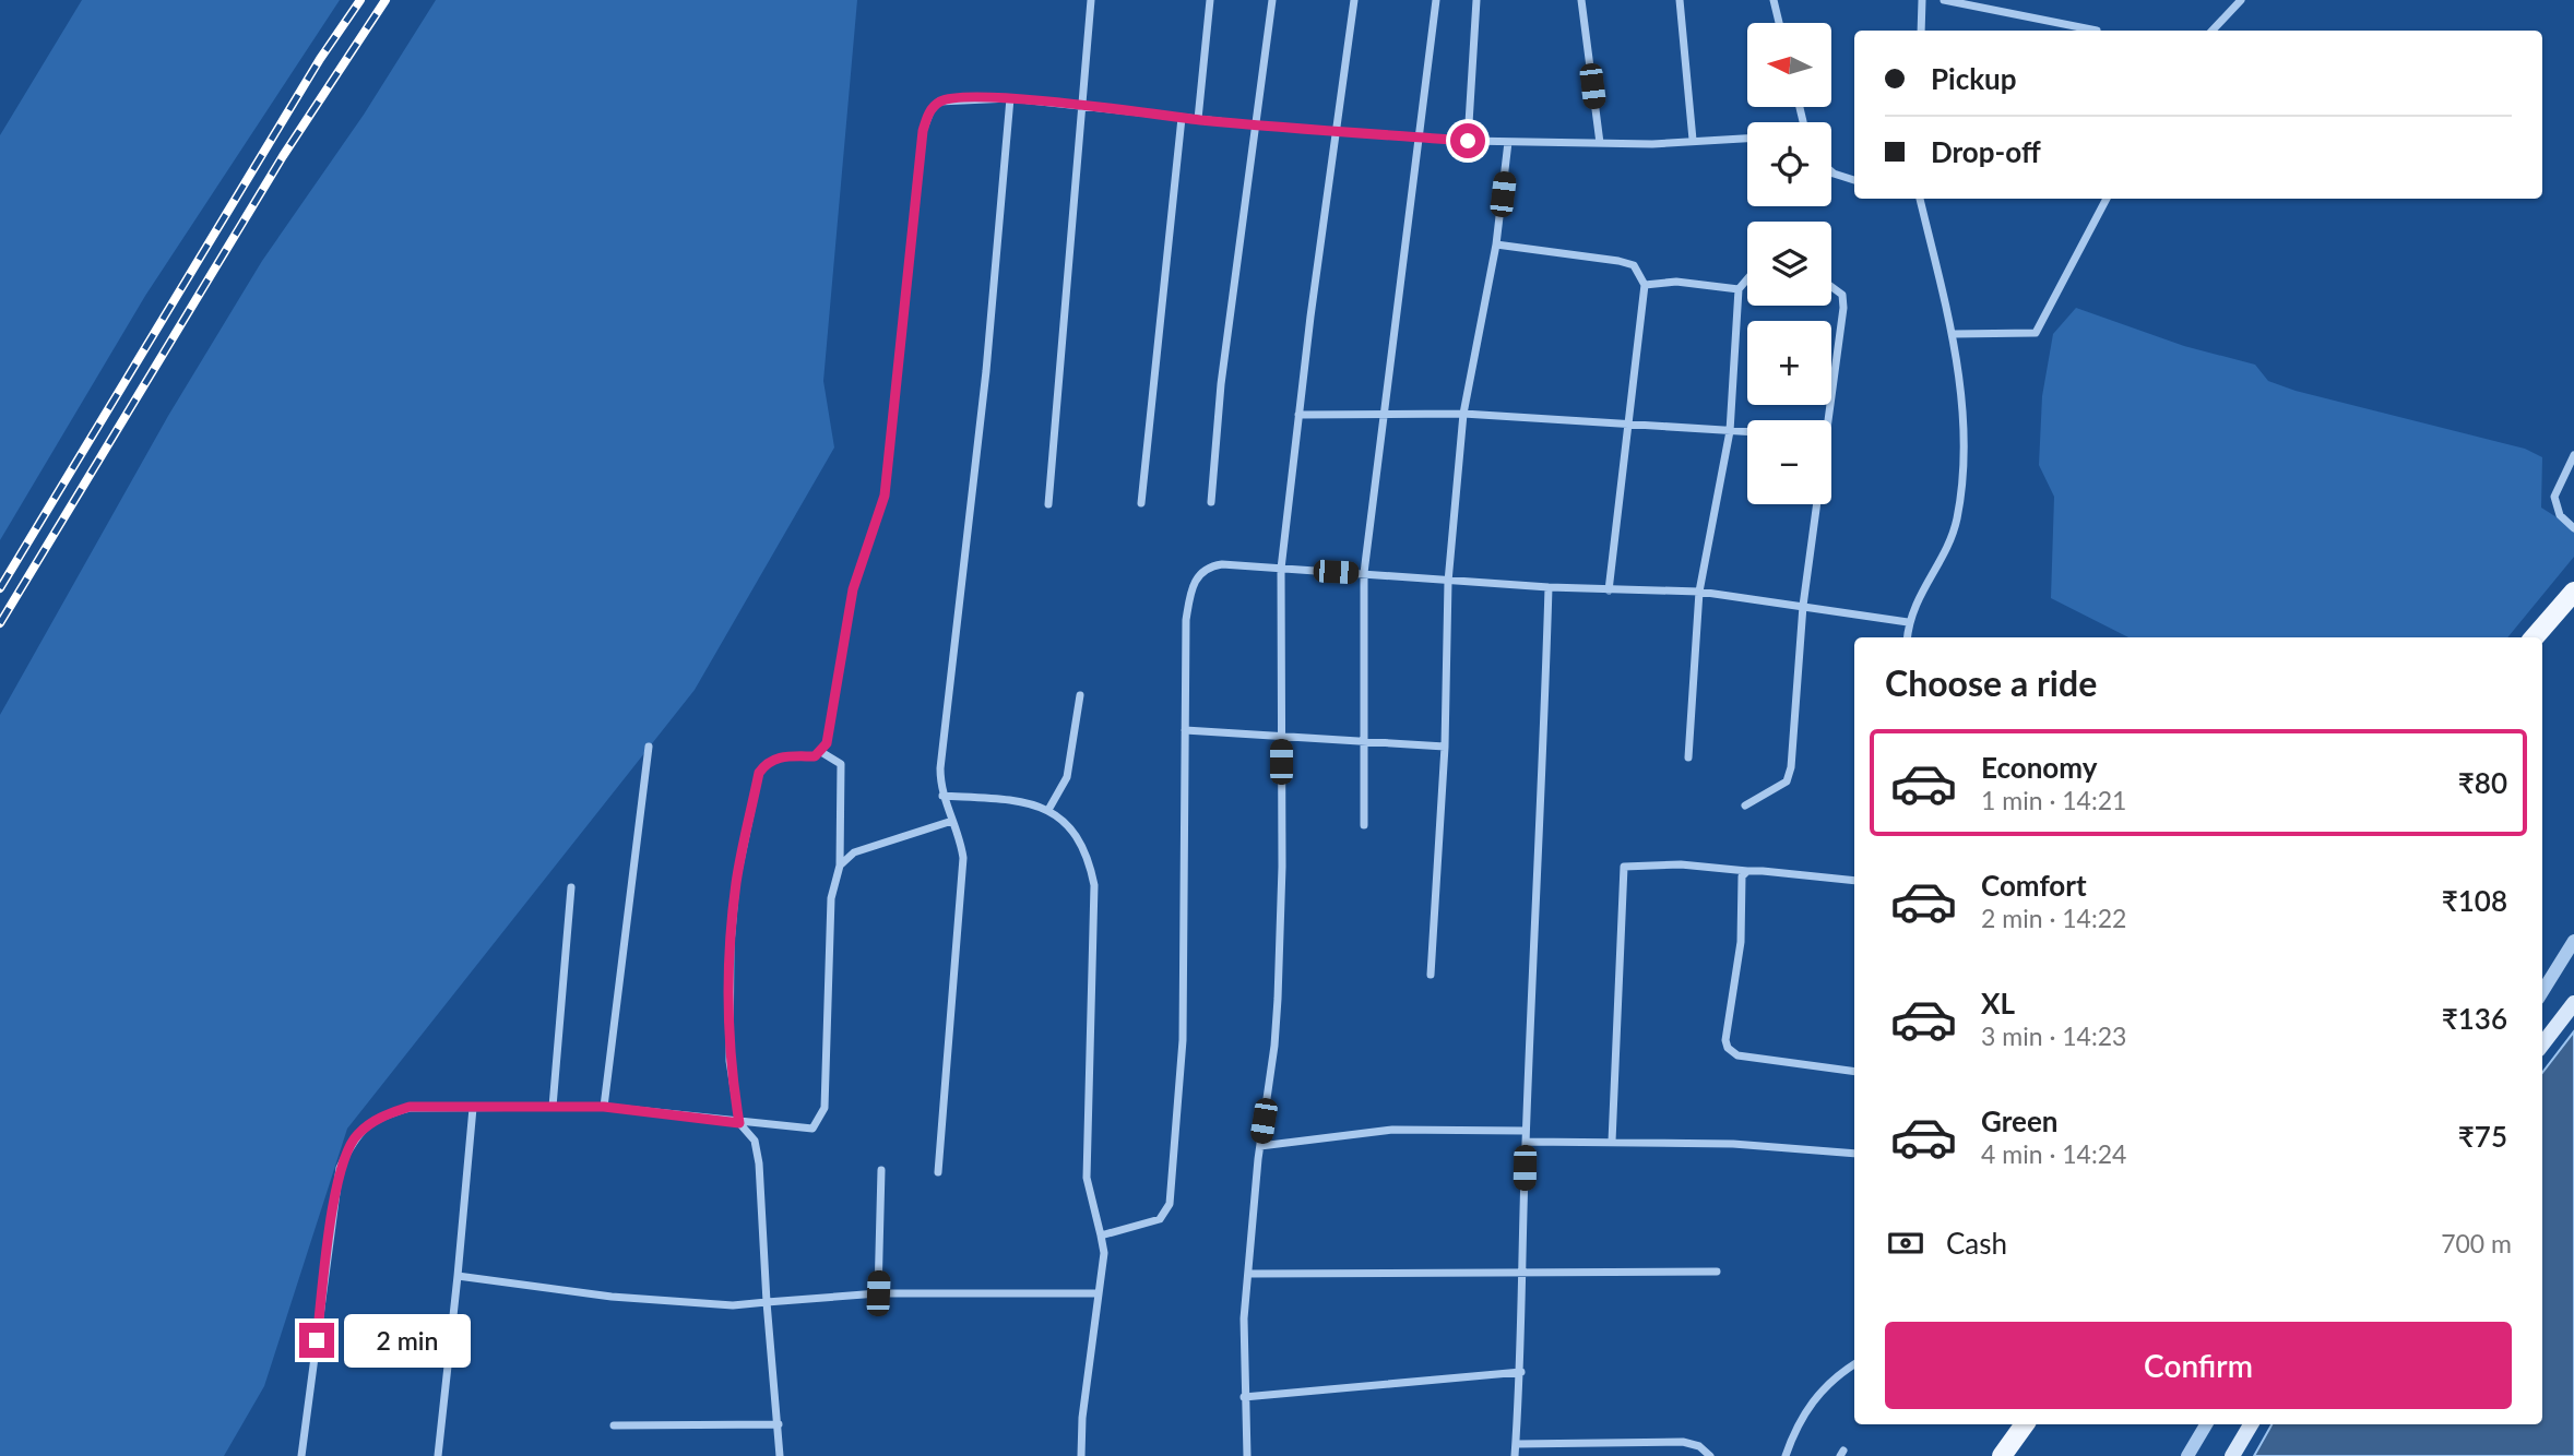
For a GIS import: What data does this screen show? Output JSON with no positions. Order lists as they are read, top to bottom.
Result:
{
  "north": "left",
  "page": {
    "map_buttons": ["+", "−"],
    "banner": ["Pickup", "Drop-off"],
    "heading": "Choose a ride",
    "list": [
      {
        "name": "Economy",
        "note": "1 min · 14:21",
        "value": "₹80"
      },
      {
        "name": "Comfort",
        "note": "2 min · 14:22",
        "value": "₹108"
      },
      {
        "name": "XL",
        "note": "3 min · 14:23",
        "value": "₹136"
      },
      {
        "name": "Green",
        "note": "4 min · 14:24",
        "value": "₹75"
      }
    ],
    "pay": ["Cash", "700 m"],
    "buttons": "Confirm",
    "bubble": "2 min"
  }
}
